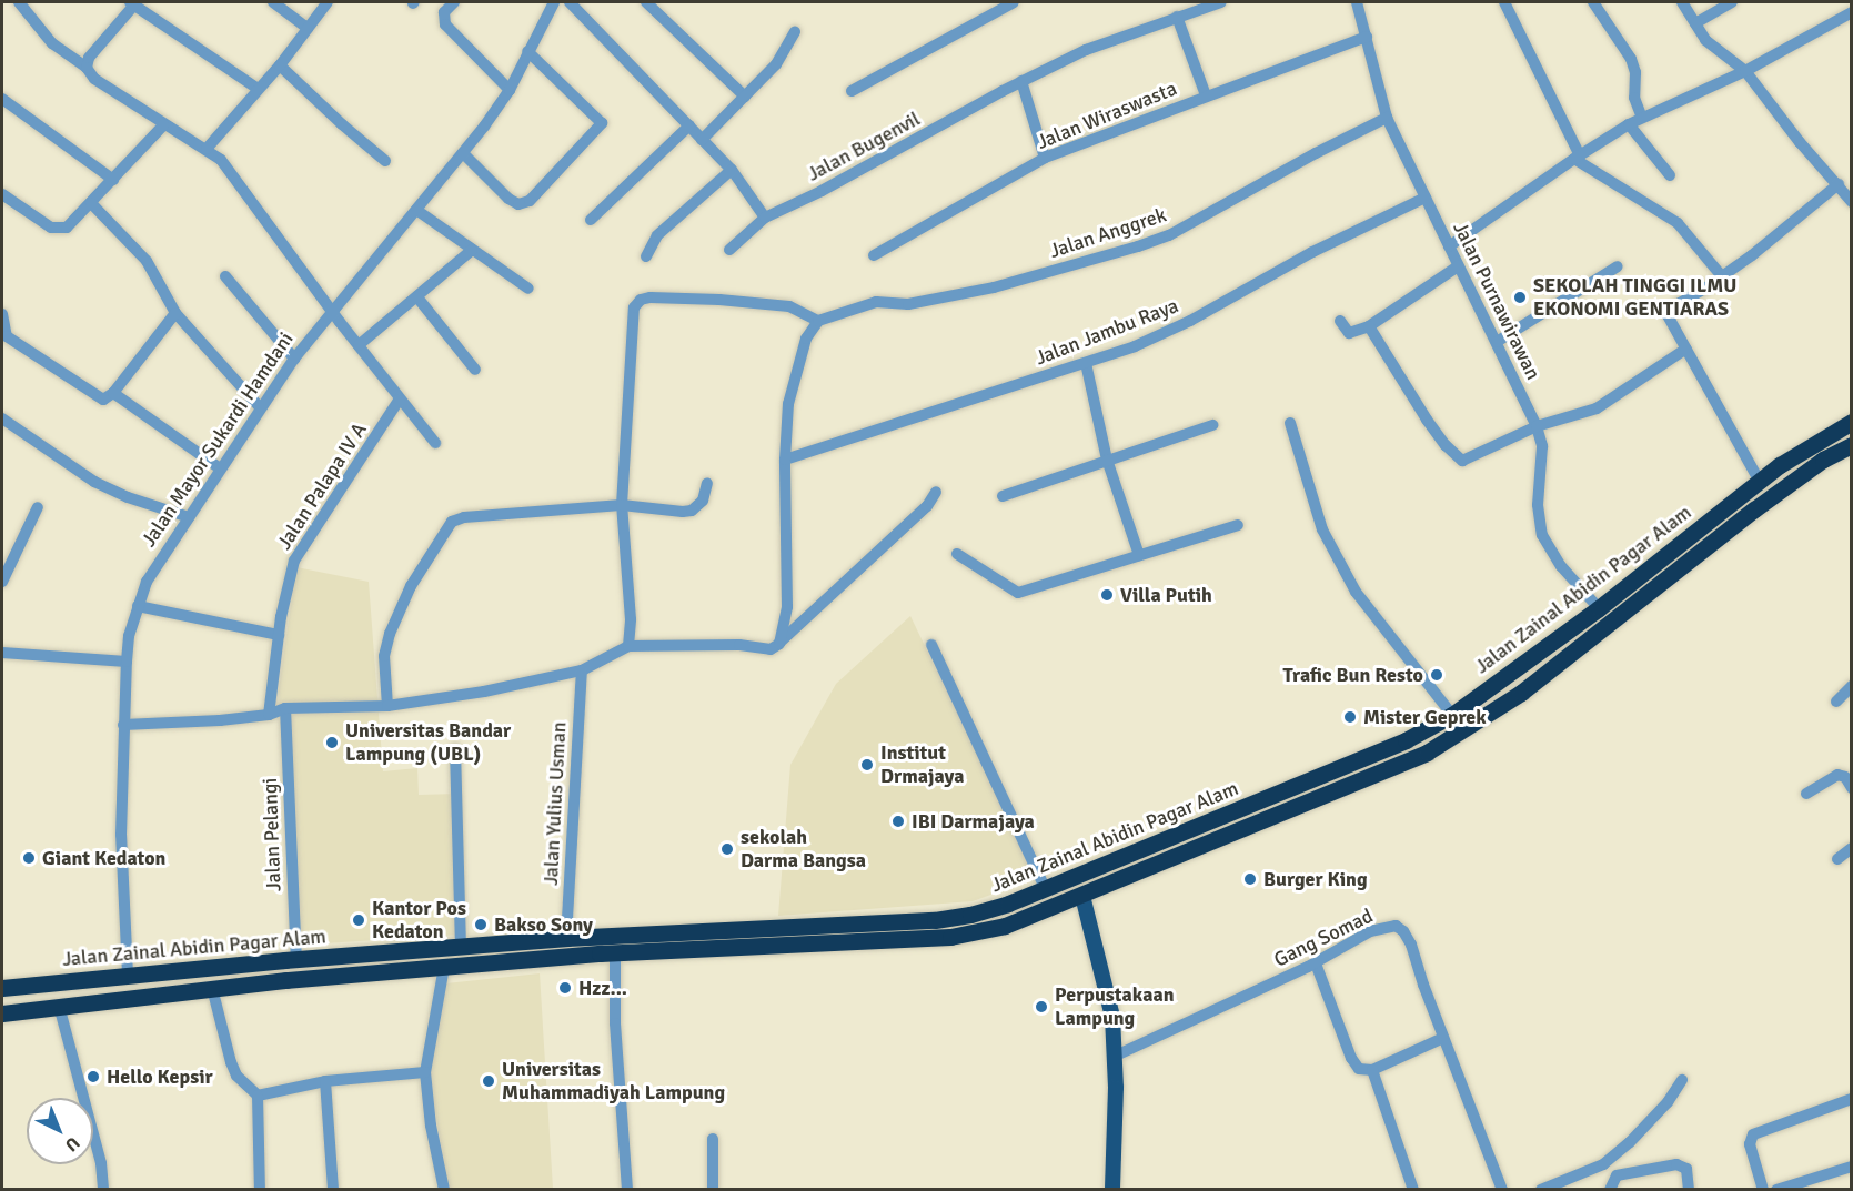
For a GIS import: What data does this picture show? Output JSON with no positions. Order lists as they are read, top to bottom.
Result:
{
  "streets": {
    "highway": ["Jalan Zainal Abidin Pagar Alam"],
    "street": [
      "Jalan Wiraswasta",
      "Jalan Bugenvil",
      "Jalan Anggrek",
      "Jalan Purnawirawan",
      "Jalan Jambu Raya",
      "Jalan Mayor Sukardi Hamdani",
      "Jalan Palapa IV A",
      "Jalan Yulius Usman",
      "Jalan Pelangi",
      "Gang Somad"
    ]
  },
  "crossings": [
    ["Jalan Wiraswasta", "Jalan Purnawirawan"],
    ["Jalan Anggrek", "Jalan Purnawirawan"],
    ["Jalan Purnawirawan", "Jalan Jambu Raya"],
    ["Jalan Purnawirawan", "Jalan Zainal Abidin Pagar Alam"],
    ["Jalan Mayor Sukardi Hamdani", "Jalan Zainal Abidin Pagar Alam"],
    ["Jalan Zainal Abidin Pagar Alam", "Jalan Yulius Usman"],
    ["Jalan Zainal Abidin Pagar Alam", "Jalan Pelangi"]
  ],
  "places": [
    "SEKOLAH TINGGI ILMU EKONOMI GENTIARAS",
    "Villa Putih",
    "Trafic Bun Resto",
    "Mister Geprek",
    "Universitas Bandar Lampung (UBL)",
    "Institut Drmajaya",
    "IBI Darmajaya",
    "sekolah Darma Bangsa",
    "Giant Kedaton",
    "Burger King",
    "Kantor Pos Kedaton",
    "Bakso Sony",
    "Hzz...",
    "Perpustakaan Lampung",
    "Hello Kepsir",
    "Universitas Muhammadiyah Lampung"
  ],
  "north": "bottom right"
}
